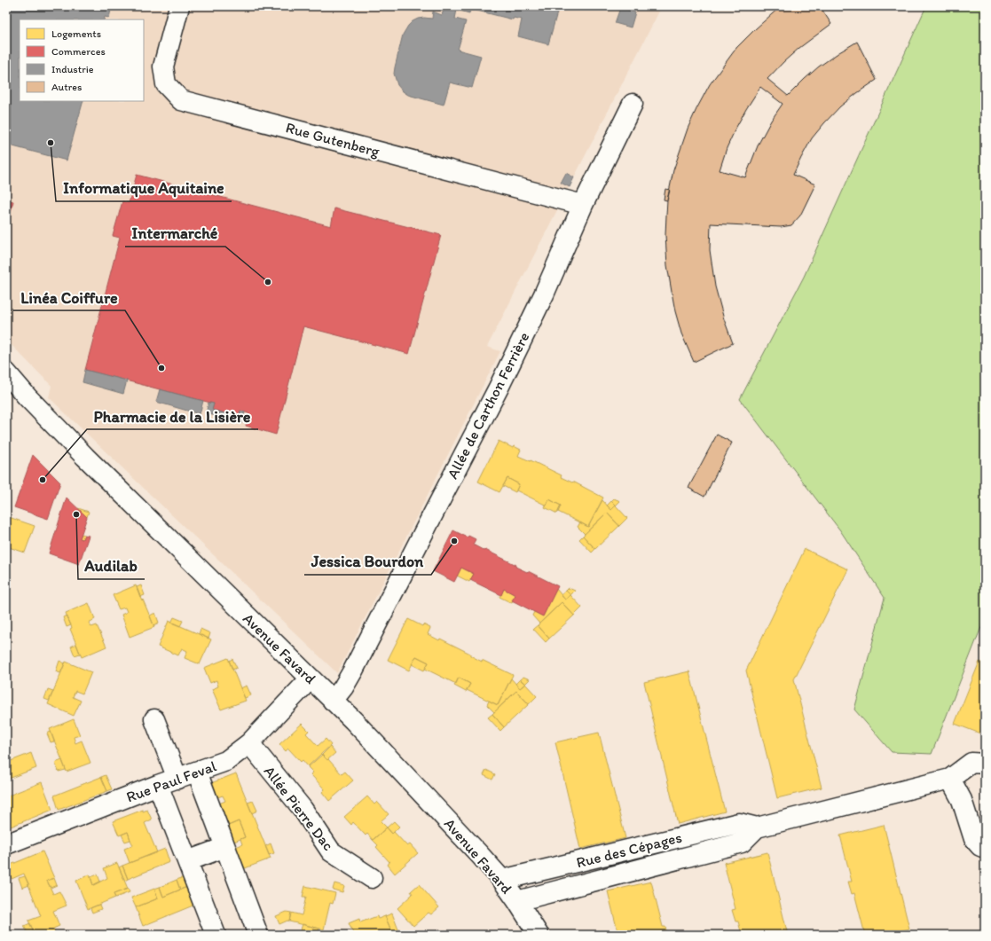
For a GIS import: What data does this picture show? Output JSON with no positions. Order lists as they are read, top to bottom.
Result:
{
  "streets": {
    "street": [
      "Rue Gutenberg",
      "Allée de Carthon Ferrière",
      "Avenue Favard",
      "Rue Paul Feval",
      "Allée Pierre Dac",
      "Rue des Cépages"
    ]
  },
  "crossings": [
    ["Rue Gutenberg", "Allée de Carthon Ferrière"],
    ["Allée de Carthon Ferrière", "Avenue Favard"],
    ["Avenue Favard", "Rue Paul Feval"],
    ["Avenue Favard", "Rue des Cépages"],
    ["Rue Paul Feval", "Allée Pierre Dac"]
  ],
  "places": [
    "Informatique Aquitaine",
    "Intermarché",
    "Linéa Coiffure",
    "Pharmacie de la Lisière",
    "Audilab",
    "Jessica Bourdon"
  ],
  "legend": [
    "Logements",
    "Commerces",
    "Industrie",
    "Autres"
  ]
}
